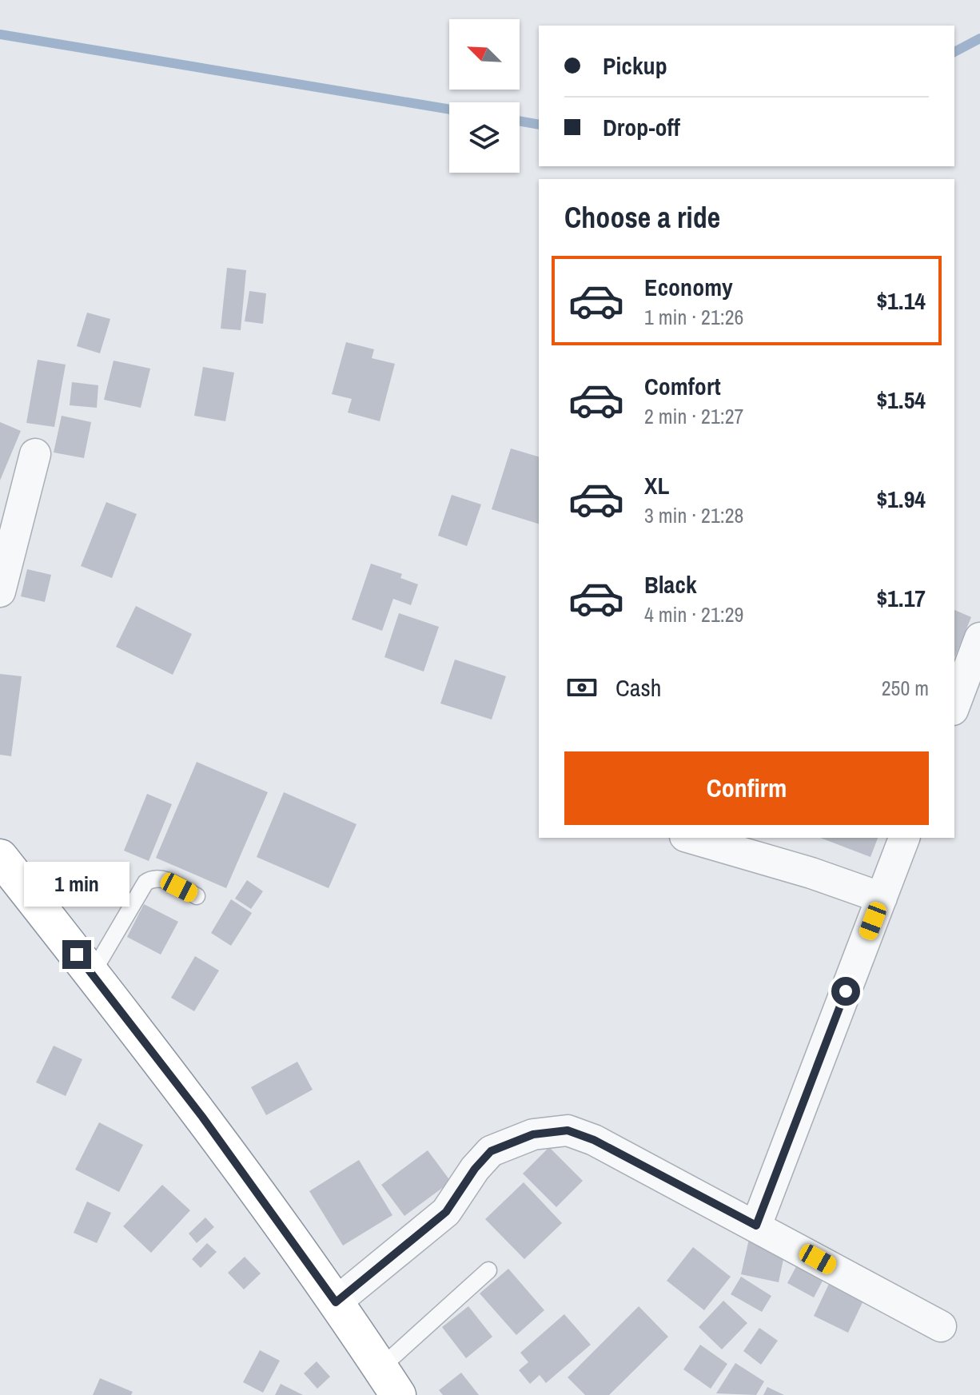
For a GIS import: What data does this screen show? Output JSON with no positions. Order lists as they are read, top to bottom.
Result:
{
  "north": "top left",
  "page": {
    "banner": ["Pickup", "Drop-off"],
    "heading": "Choose a ride",
    "list": [
      {
        "name": "Economy",
        "note": "1 min · 21:26",
        "value": "$1.14"
      },
      {
        "name": "Comfort",
        "note": "2 min · 21:27",
        "value": "$1.54"
      },
      {
        "name": "XL",
        "note": "3 min · 21:28",
        "value": "$1.94"
      },
      {
        "name": "Black",
        "note": "4 min · 21:29",
        "value": "$1.17"
      }
    ],
    "pay": ["Cash", "250 m"],
    "buttons": "Confirm",
    "bubble": "1 min"
  }
}
